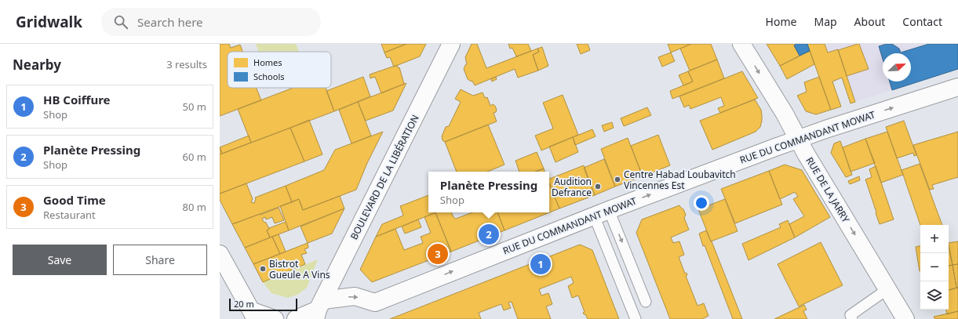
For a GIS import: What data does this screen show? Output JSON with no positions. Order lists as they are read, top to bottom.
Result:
{
  "streets": {
    "street": ["RUE DU COMMANDANT MOWAT", "BOULEVARD DE LA LIBÉRATION", "RUE DE LA JARRY"]
  },
  "crossings": [
    ["RUE DU COMMANDANT MOWAT", "BOULEVARD DE LA LIBÉRATION"],
    ["RUE DU COMMANDANT MOWAT", "RUE DE LA JARRY"]
  ],
  "one_way": ["RUE DU COMMANDANT MOWAT", "RUE DE LA JARRY"],
  "places": ["Centre Habad Loubavitch Vincennes Est", "Audition Defrance", "Bistrot Gueule A Vins"],
  "legend": ["Homes", "Schools"],
  "scale_bar": "20 m",
  "north": "top right",
  "page": {
    "header": "Gridwalk",
    "search": "Search here",
    "nav": [
      "Home",
      "Map",
      "About",
      "Contact"
    ],
    "heading": ["Nearby", "3 results"],
    "list": [
      {
        "mark": "1",
        "name": "HB Coiffure",
        "note": "Shop",
        "value": "50 m"
      },
      {
        "mark": "2",
        "name": "Planète Pressing",
        "note": "Shop",
        "value": "60 m"
      },
      {
        "mark": "3",
        "name": "Good Time",
        "note": "Restaurant",
        "value": "80 m"
      }
    ],
    "popup": ["Planète Pressing", "Shop"],
    "pins": ["2", "3", "1"],
    "map_buttons": ["+", "−"],
    "buttons": ["Save", "Share"],
    "scale": "20 m"
  }
}
